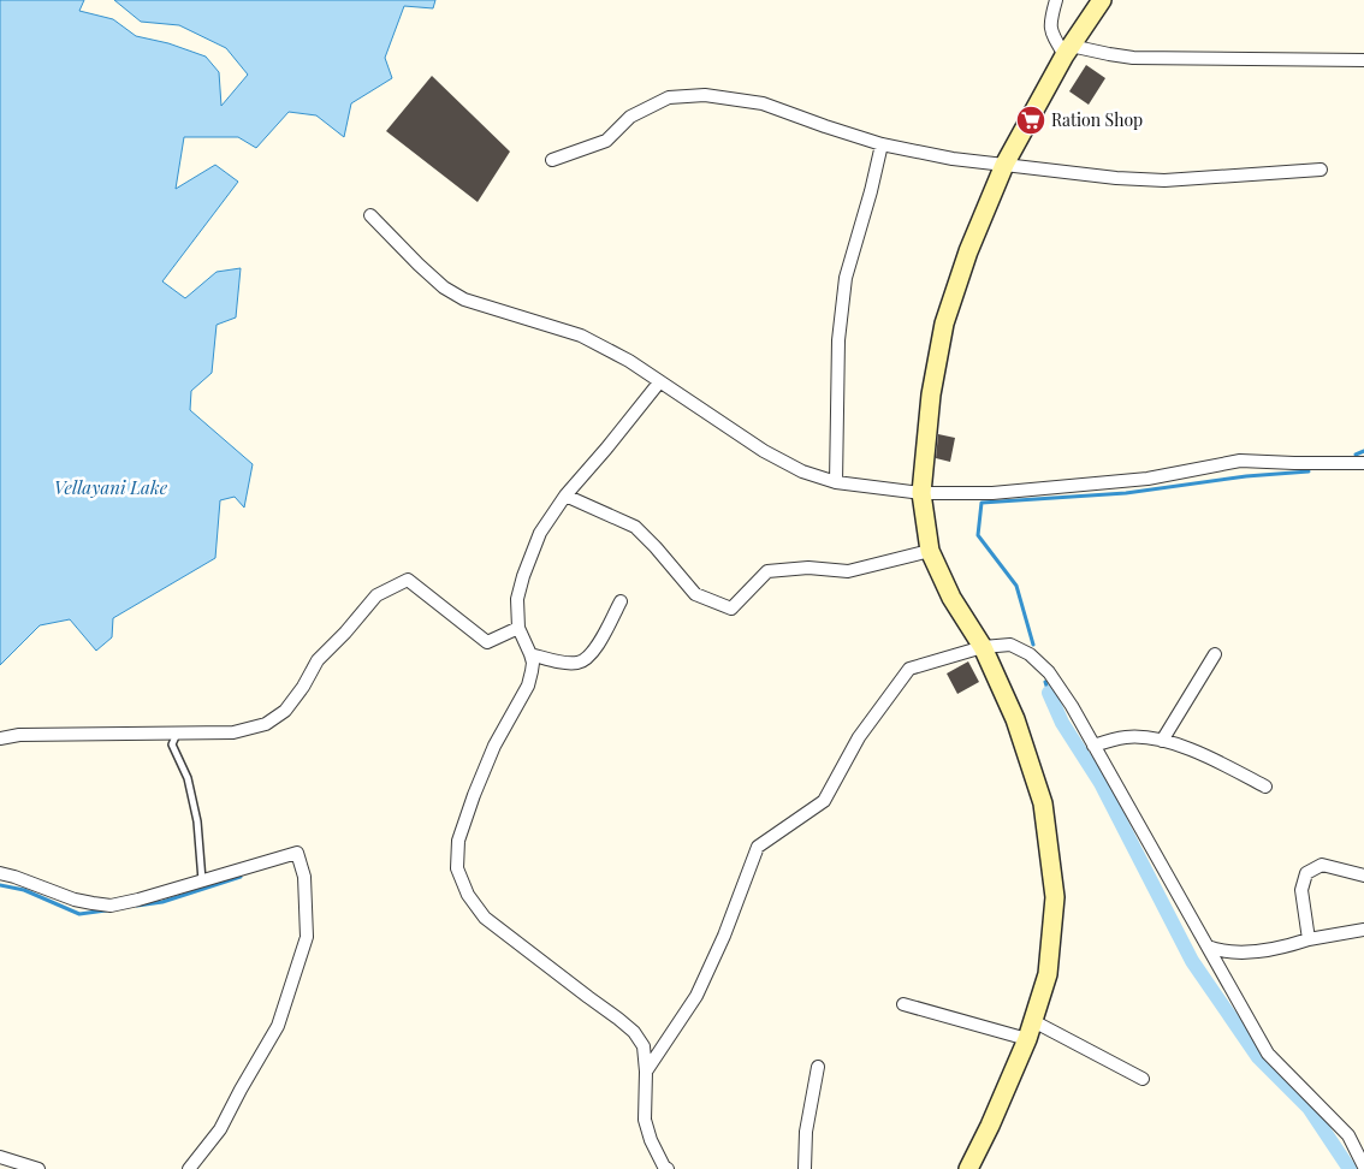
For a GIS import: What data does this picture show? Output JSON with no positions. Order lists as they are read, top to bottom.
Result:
{
  "water": ["Vellayani Lake"],
  "places": {
    "supermarket": ["Ration Shop"]
  }
}
